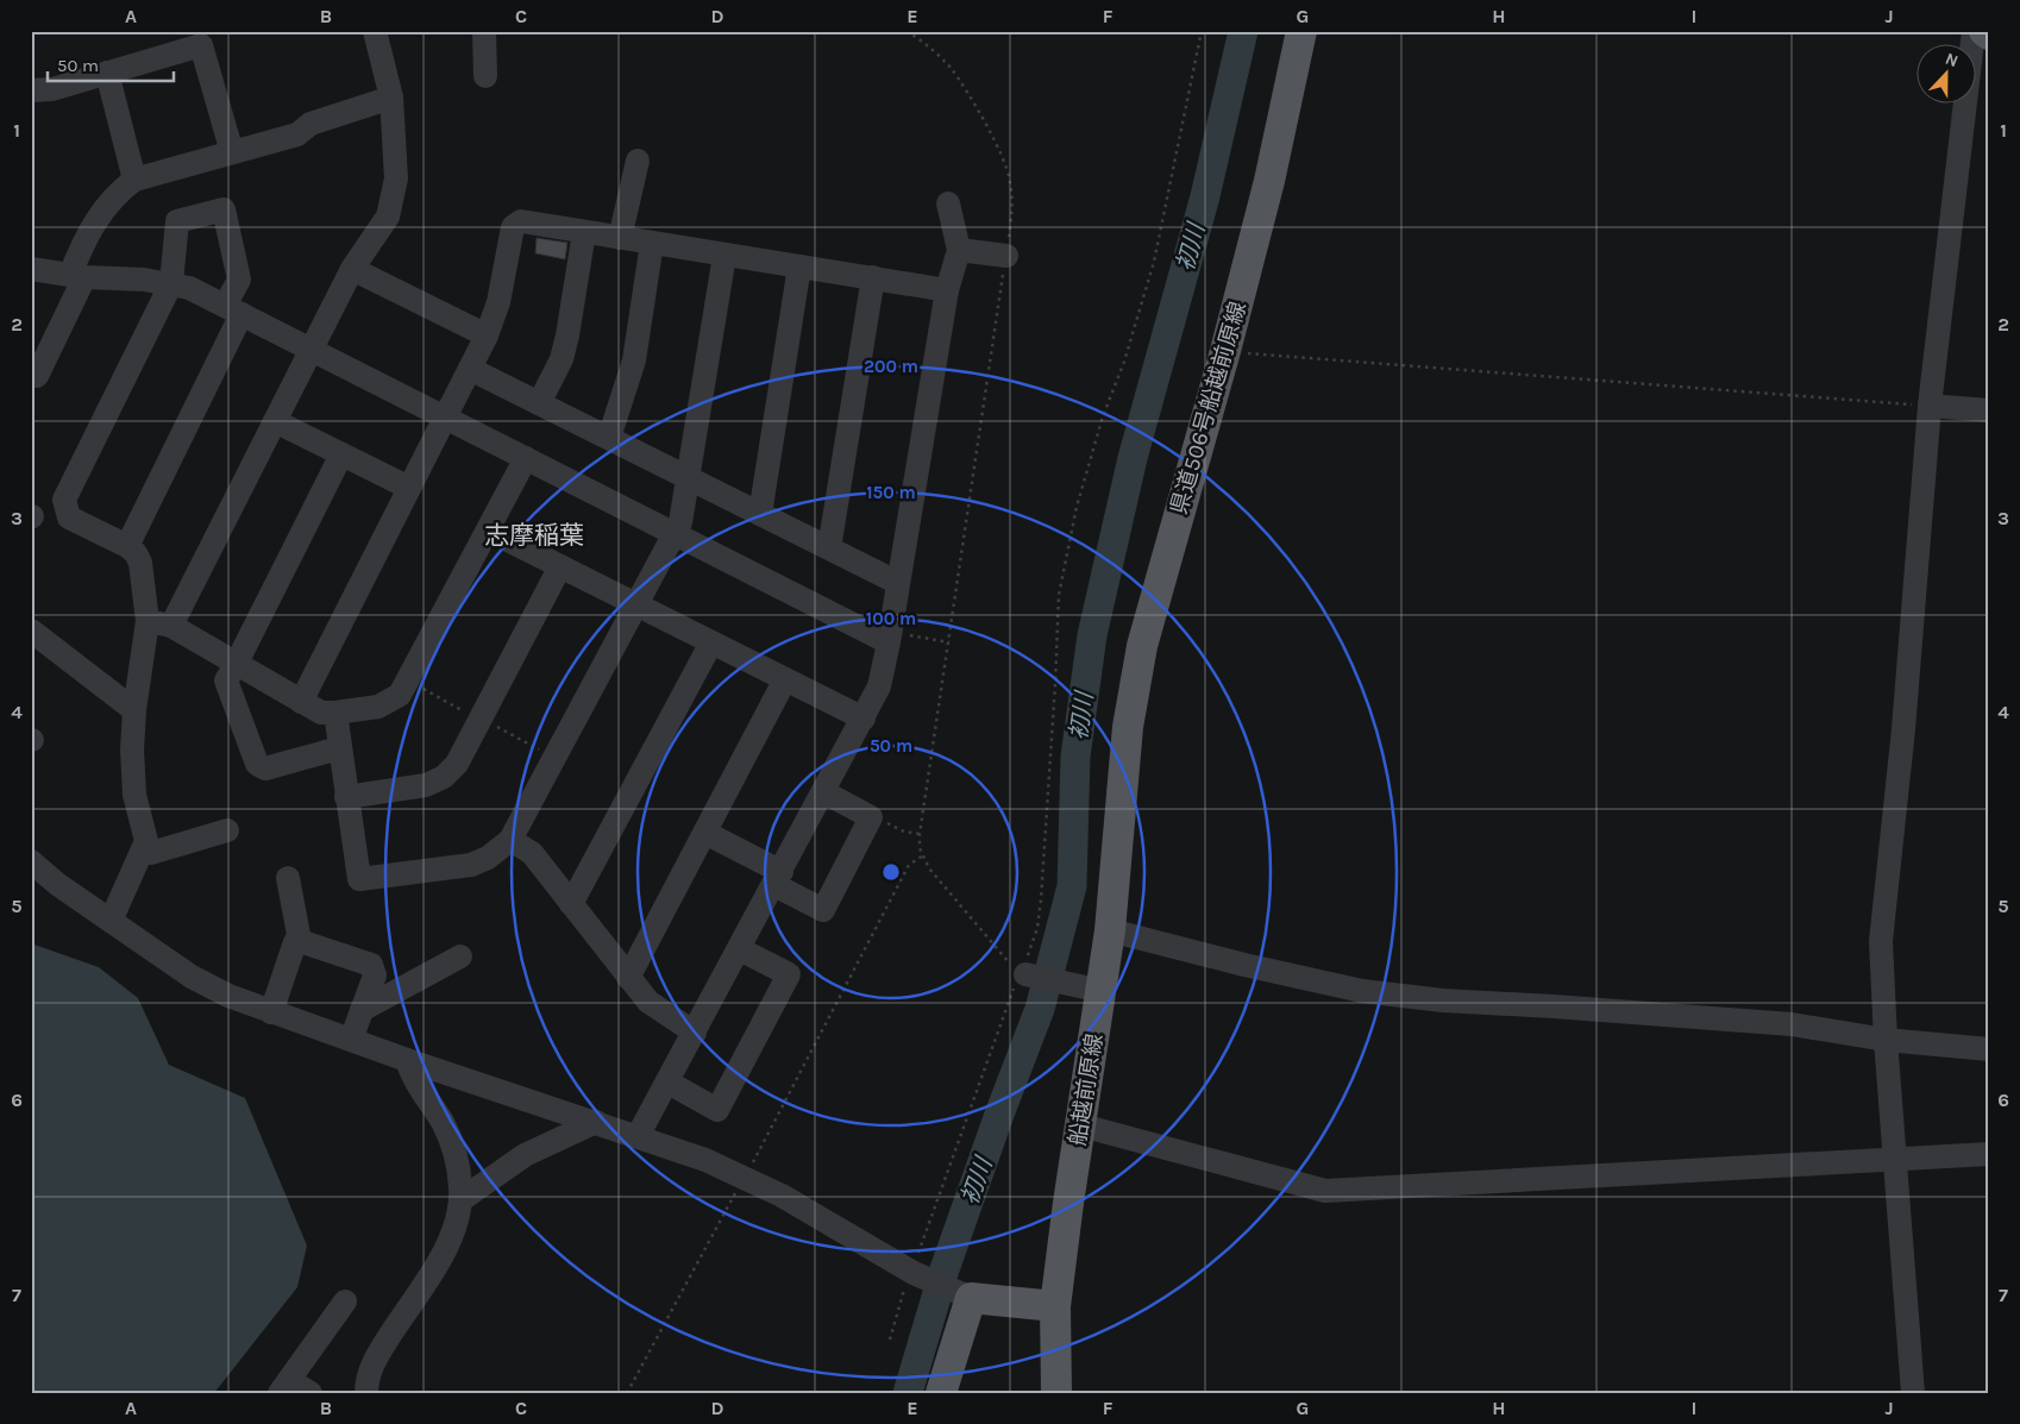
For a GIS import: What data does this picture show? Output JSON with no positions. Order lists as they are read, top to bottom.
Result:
{
  "streets": {
    "main road": ["県道506号船越前原線", "船越前原線"]
  },
  "crossings": [
    ["県道506号船越前原線", "船越前原線"]
  ],
  "districts": ["志摩稲葉"],
  "water": ["初川"],
  "scale_bar": "50 m",
  "north": "top",
  "grid": {
    "columns": [
      "A",
      "B",
      "C",
      "D",
      "E",
      "F",
      "G",
      "H",
      "I",
      "J"
    ],
    "rows": [
      "1",
      "2",
      "3",
      "4",
      "5",
      "6",
      "7"
    ]
  },
  "rings": [
    "200 m",
    "150 m",
    "100 m",
    "50 m"
  ]
}
